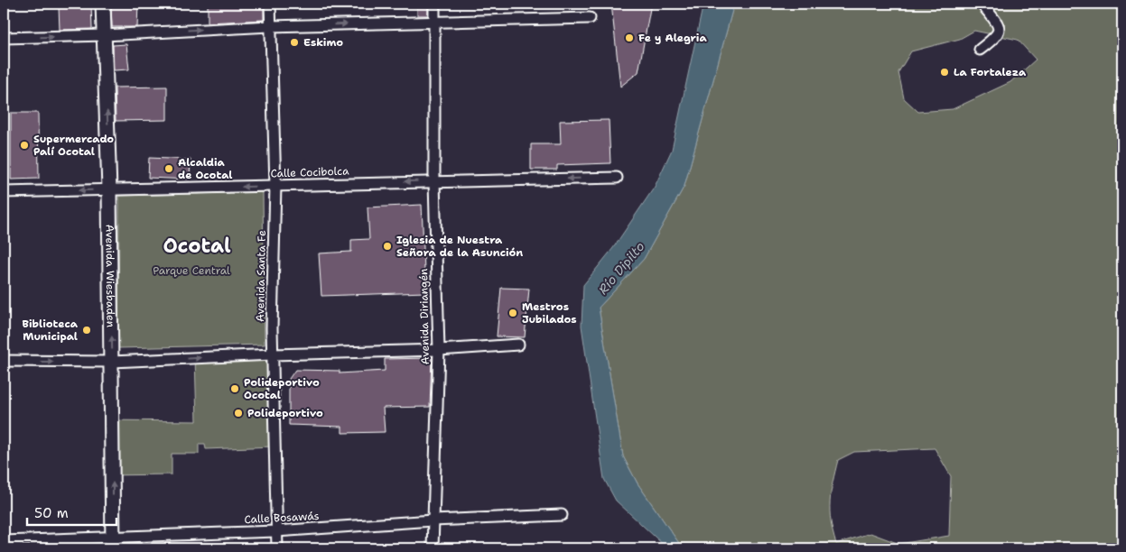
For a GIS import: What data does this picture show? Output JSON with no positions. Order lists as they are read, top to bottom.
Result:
{
  "streets": {
    "street": [
      "Calle Cocibolca",
      "Avenida Wiesbaden",
      "Avenida Santa Fe",
      "Avenida Diriangén",
      "Calle Bosawás"
    ]
  },
  "crossings": [
    ["Calle Cocibolca", "Avenida Wiesbaden"],
    ["Calle Cocibolca", "Avenida Santa Fe"],
    ["Calle Cocibolca", "Avenida Diriangén"],
    ["Avenida Wiesbaden", "Calle Bosawás"],
    ["Avenida Santa Fe", "Calle Bosawás"],
    ["Avenida Diriangén", "Calle Bosawás"]
  ],
  "one_way": ["Calle Cocibolca", "Avenida Wiesbaden"],
  "districts": ["Ocotal"],
  "water": ["Río Dipilto"],
  "parks": ["Parque Central"],
  "places": [
    "Fe y Alegria",
    "Eskimo",
    "La Fortaleza",
    "Supermercado Palí Ocotal",
    "Alcaldia de Ocotal",
    "Iglesia de Nuestra Señora de la Asunción",
    "Mestros Jubilados",
    "Biblioteca Municipal",
    "Polideportivo Ocotal",
    "Polideportivo"
  ],
  "scale_bar": "50 m"
}
